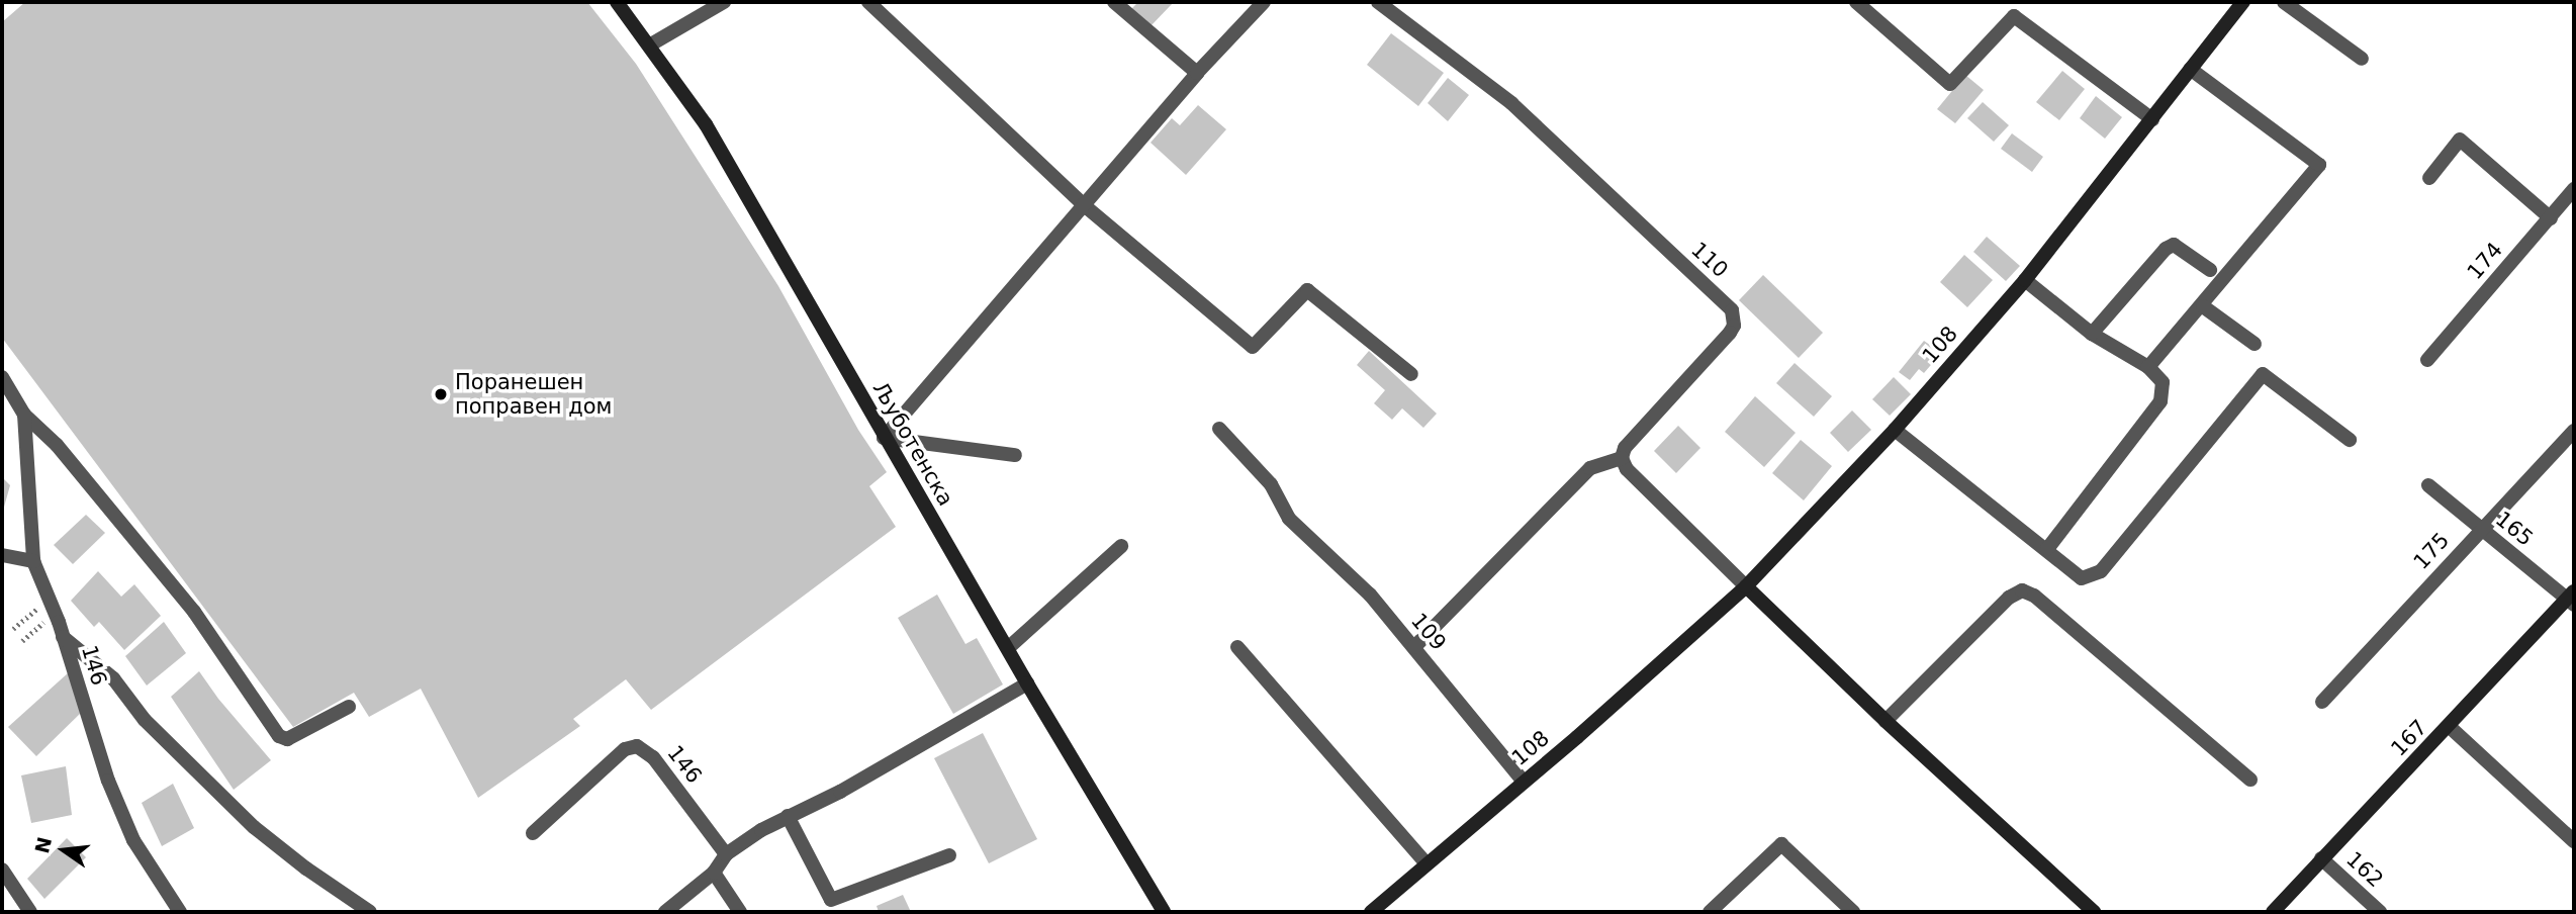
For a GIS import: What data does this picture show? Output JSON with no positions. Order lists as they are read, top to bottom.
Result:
{
  "streets": {
    "street": [
      "110",
      "174",
      "108",
      "Љуботенска",
      "165",
      "175",
      "109",
      "146",
      "167",
      "162"
    ]
  },
  "crossings": [
    ["108", "109"],
    ["165", "175"],
    ["165", "167"],
    ["167", "162"]
  ],
  "places": ["Поранешен поправен дом"],
  "north": "left"
}
